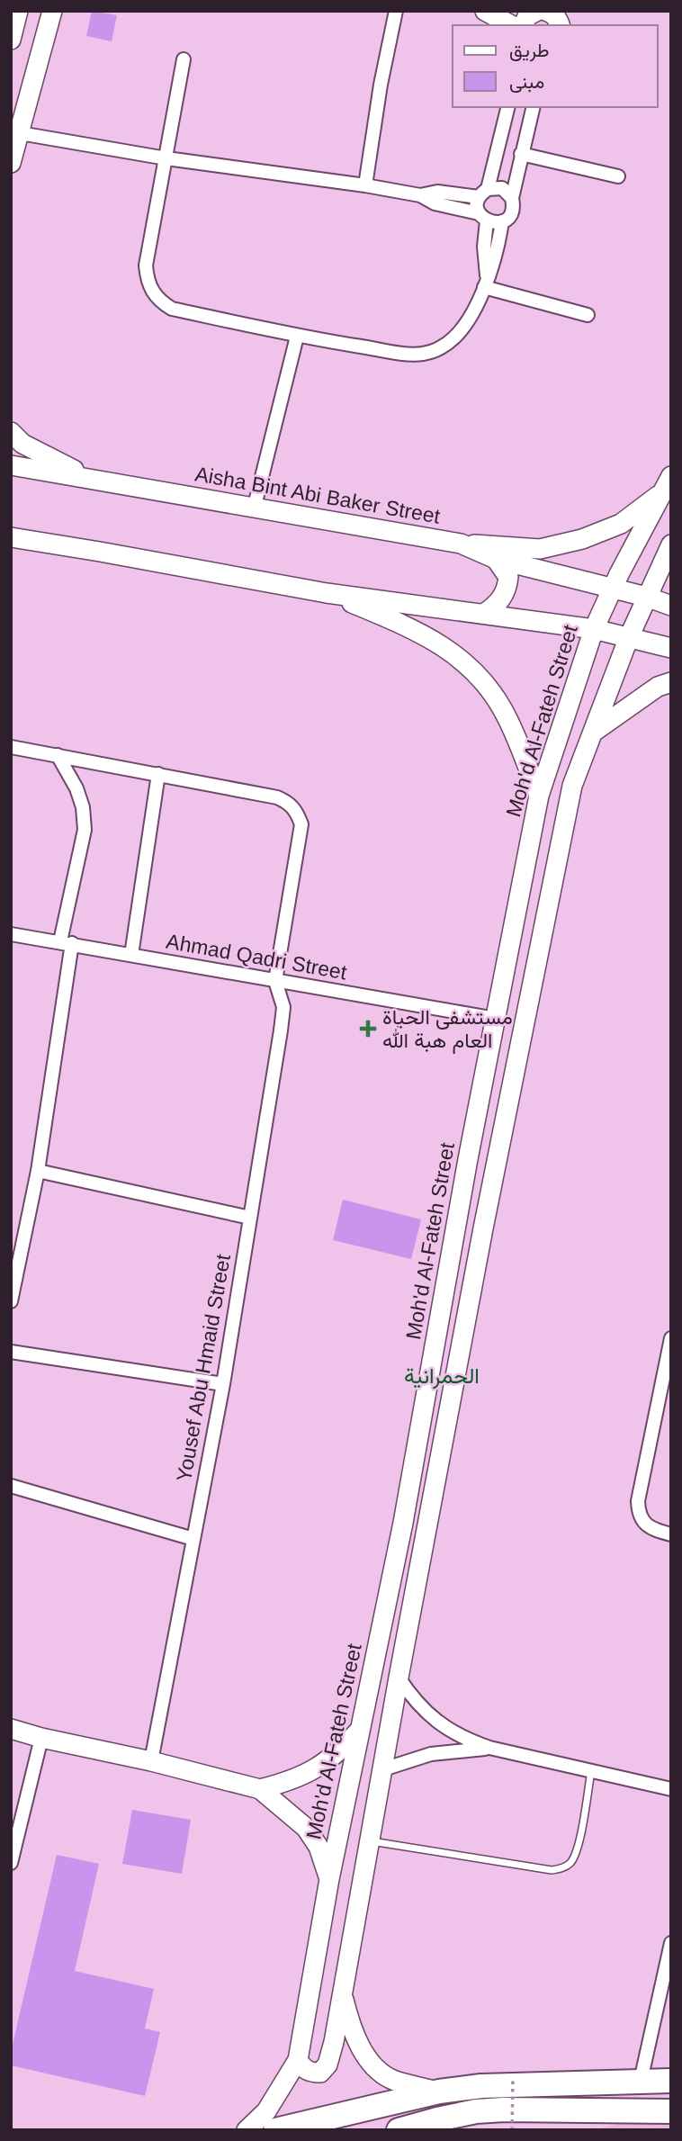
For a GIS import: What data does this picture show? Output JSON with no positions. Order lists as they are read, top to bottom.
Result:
{
  "streets": {
    "main road": ["Aisha Bint Abi Baker Street", "Moh'd Al-Fateh Street"],
    "street": ["Ahmad Qadri Street", "Yousef Abu Hmaid Street"]
  },
  "crossings": [
    ["Aisha Bint Abi Baker Street", "Moh'd Al-Fateh Street"],
    ["Moh'd Al-Fateh Street", "Ahmad Qadri Street"],
    ["Ahmad Qadri Street", "Yousef Abu Hmaid Street"]
  ],
  "districts": ["الحمرانية"],
  "places": {
    "health": ["مستشفى الحياة العام هبة الله"]
  },
  "legend": ["طريق", "مبنى"]
}
